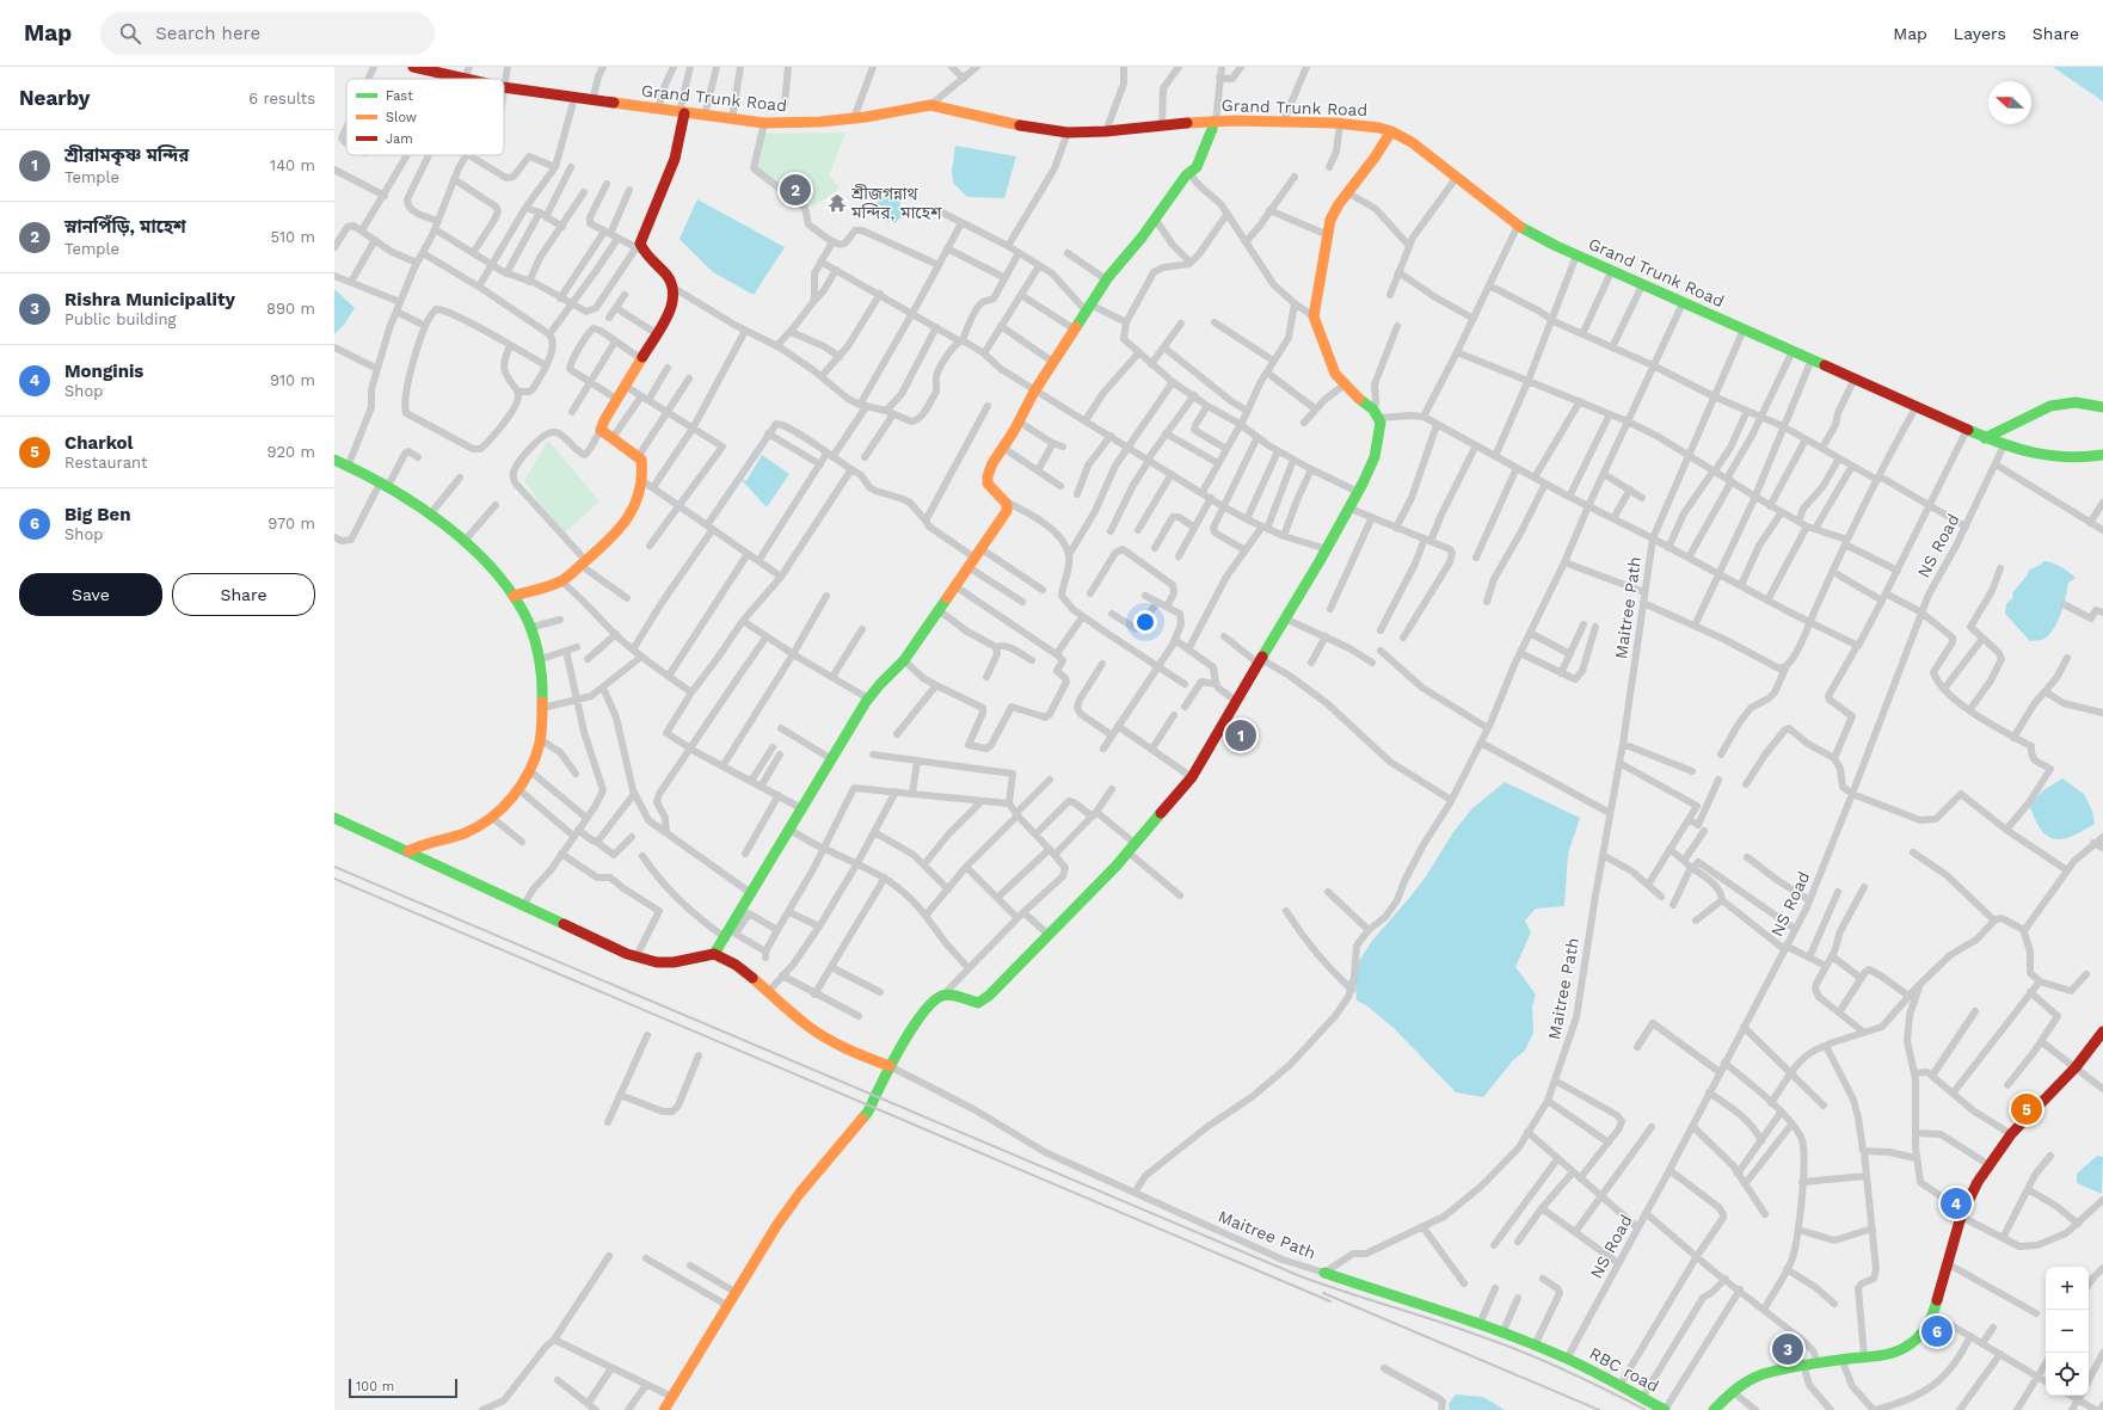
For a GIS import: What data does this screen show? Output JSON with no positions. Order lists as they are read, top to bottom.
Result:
{
  "streets": {
    "street": [
      "Grand Trunk Road",
      "NS Road",
      "Maitree Path",
      "RBC road"
    ]
  },
  "crossings": [
    ["Grand Trunk Road", "NS Road"],
    ["Grand Trunk Road", "Maitree Path"],
    ["NS Road", "RBC road"],
    ["Maitree Path", "RBC road"]
  ],
  "places": {
    "temple": ["শ্রীজগন্নাথ মন্দির, মাহেশ"]
  },
  "legend": ["Fast", "Slow", "Jam"],
  "scale_bar": "100 m",
  "north": "left",
  "page": {
    "header": "Map",
    "search": "Search here",
    "nav": ["Map", "Layers", "Share"],
    "heading": ["Nearby", "6 results"],
    "list": [
      {
        "mark": "1",
        "name": "শ্রীরামকৃষ্ণ মন্দির",
        "note": "Temple",
        "value": "140 m"
      },
      {
        "mark": "2",
        "name": "স্নানপিঁড়ি, মাহেশ",
        "note": "Temple",
        "value": "510 m"
      },
      {
        "mark": "3",
        "name": "Rishra Municipality",
        "note": "Public building",
        "value": "890 m"
      },
      {
        "mark": "4",
        "name": "Monginis",
        "note": "Shop",
        "value": "910 m"
      },
      {
        "mark": "5",
        "name": "Charkol",
        "note": "Restaurant",
        "value": "920 m"
      },
      {
        "mark": "6",
        "name": "Big Ben",
        "note": "Shop",
        "value": "970 m"
      }
    ],
    "pins": [
      "2",
      "1",
      "5",
      "4",
      "6",
      "3"
    ],
    "buttons": ["Save", "Share"],
    "map_buttons": ["+", "−"],
    "scale": "100 m"
  }
}
